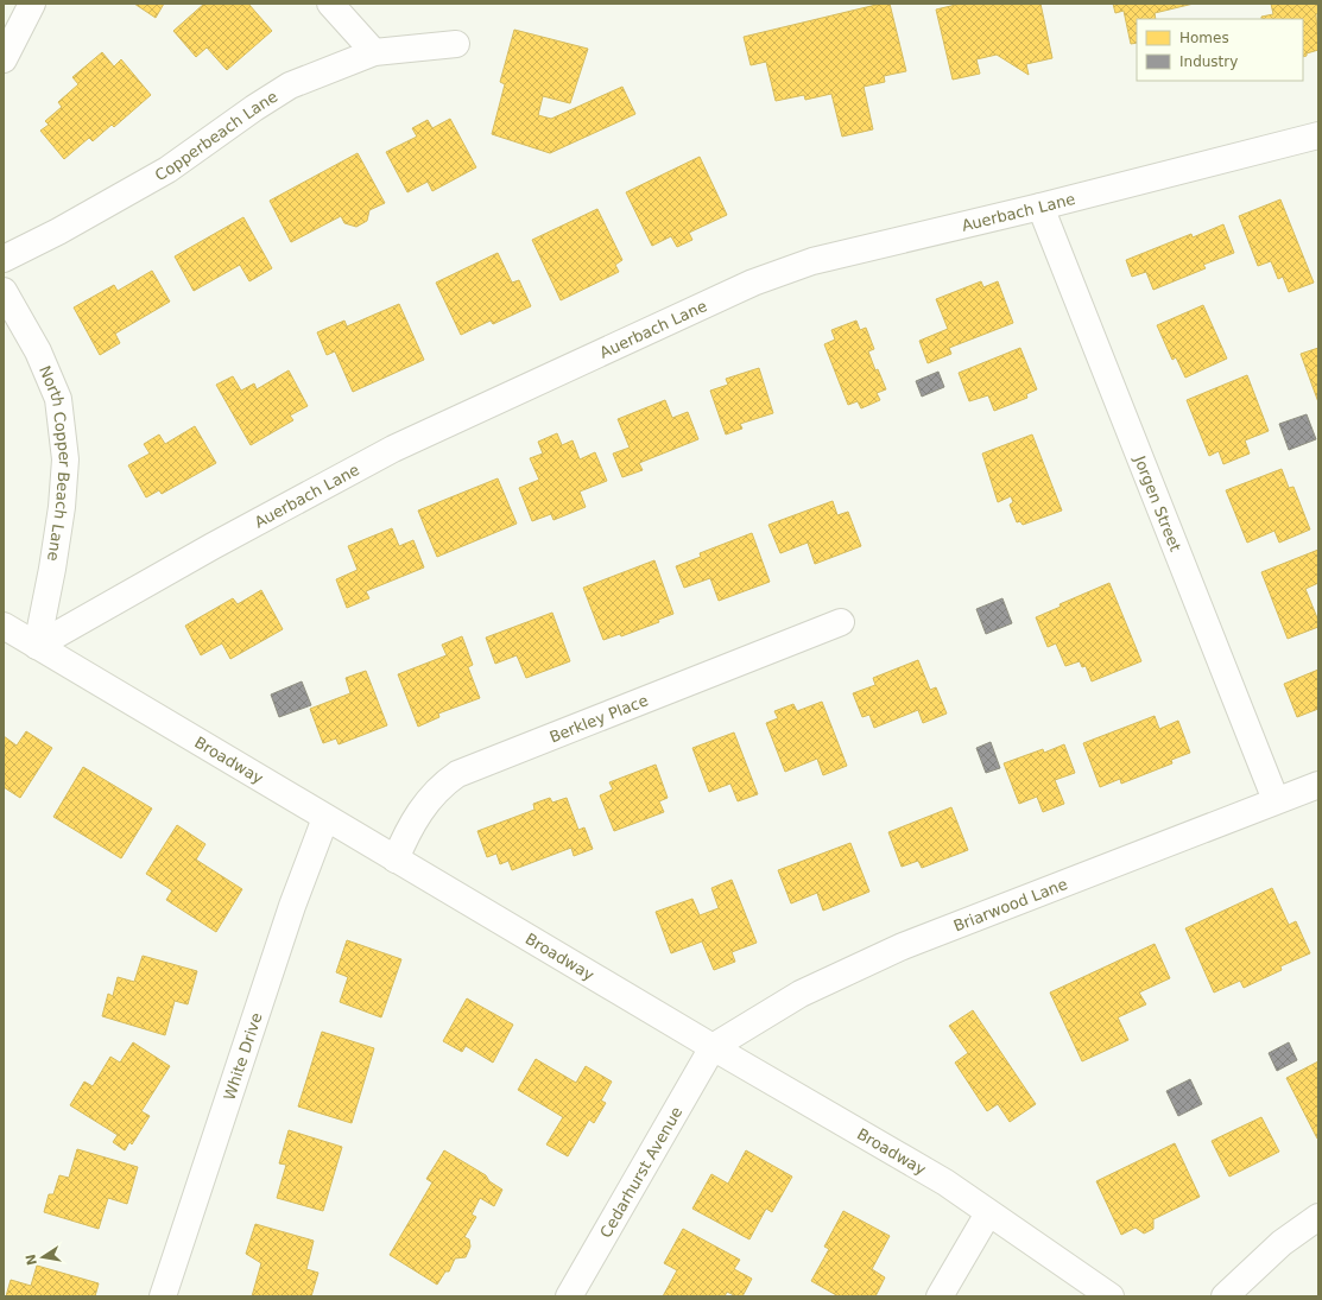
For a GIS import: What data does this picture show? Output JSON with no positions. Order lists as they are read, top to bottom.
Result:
{
  "streets": {
    "street": [
      "Copperbeach Lane",
      "Auerbach Lane",
      "North Copper Beach Lane",
      "Jorgen Street",
      "Berkley Place",
      "Broadway",
      "Briarwood Lane",
      "White Drive",
      "Cedarhurst Avenue"
    ]
  },
  "crossings": [
    ["Auerbach Lane", "North Copper Beach Lane"],
    ["Auerbach Lane", "Jorgen Street"],
    ["Auerbach Lane", "Broadway"],
    ["North Copper Beach Lane", "Broadway"],
    ["Jorgen Street", "Briarwood Lane"],
    ["Berkley Place", "Broadway"],
    ["Broadway", "Briarwood Lane"],
    ["Broadway", "White Drive"],
    ["Broadway", "Cedarhurst Avenue"],
    ["Briarwood Lane", "Cedarhurst Avenue"]
  ],
  "legend": ["Homes", "Industry"],
  "north": "left"
}
